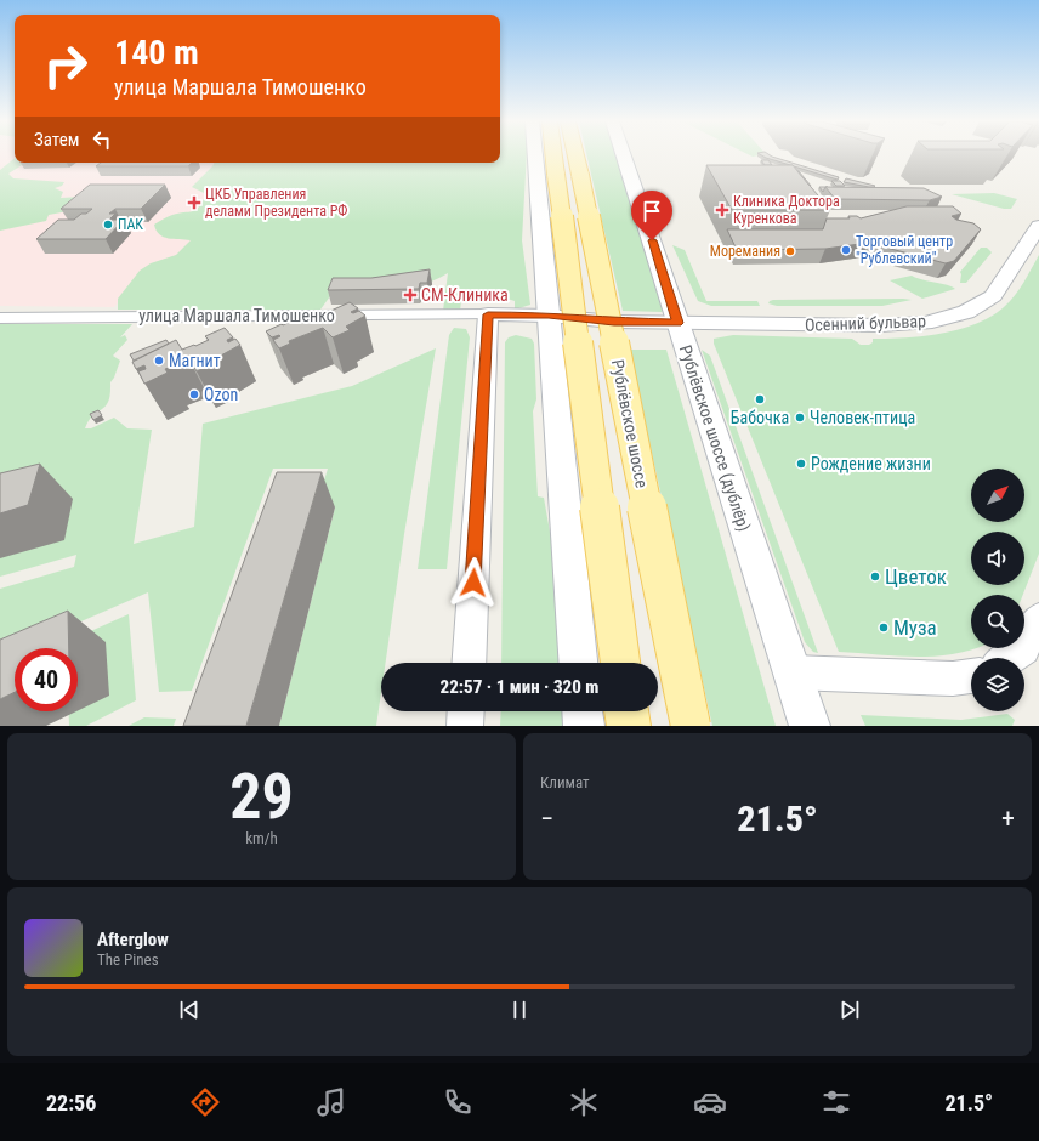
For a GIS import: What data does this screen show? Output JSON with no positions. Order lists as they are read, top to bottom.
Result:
{
  "streets": {
    "main road": ["Рублёвское шоссе", "Рублёвское шоссе (дублёр)"],
    "street": ["улица Маршала Тимошенко", "Осенний бульвар"]
  },
  "crossings": [
    ["улица Маршала Тимошенко", "Осенний бульвар"],
    ["улица Маршала Тимошенко", "Рублёвское шоссе (дублёр)"],
    ["Осенний бульвар", "Рублёвское шоссе (дублёр)"]
  ],
  "places": {
    "health": ["ЦКБ Управления делами Президента РФ", "Клиника Доктора Куренкова", "СМ-Клиника"],
    "other": [
      "ПАК",
      "Торговый центр \"Рублевский\"",
      "Моремания",
      "Магнит",
      "Ozon",
      "Бабочка",
      "Человек-птица",
      "Рождение жизни",
      "Цветок",
      "Муза"
    ]
  },
  "north": "top right",
  "page": {
    "turn": ["140 m", "улица Маршала Тимошенко"],
    "then": "Затем",
    "limit": "40",
    "trip": "22:57 · 1 мин · 320 m",
    "tile": [
      ["29", "km/h"],
      "Климат"
    ],
    "heat": ["−", "21.5°", "+"],
    "song": ["Afterglow", "The Pines"],
    "tabs": ["22:56", "21.5°"]
  }
}
